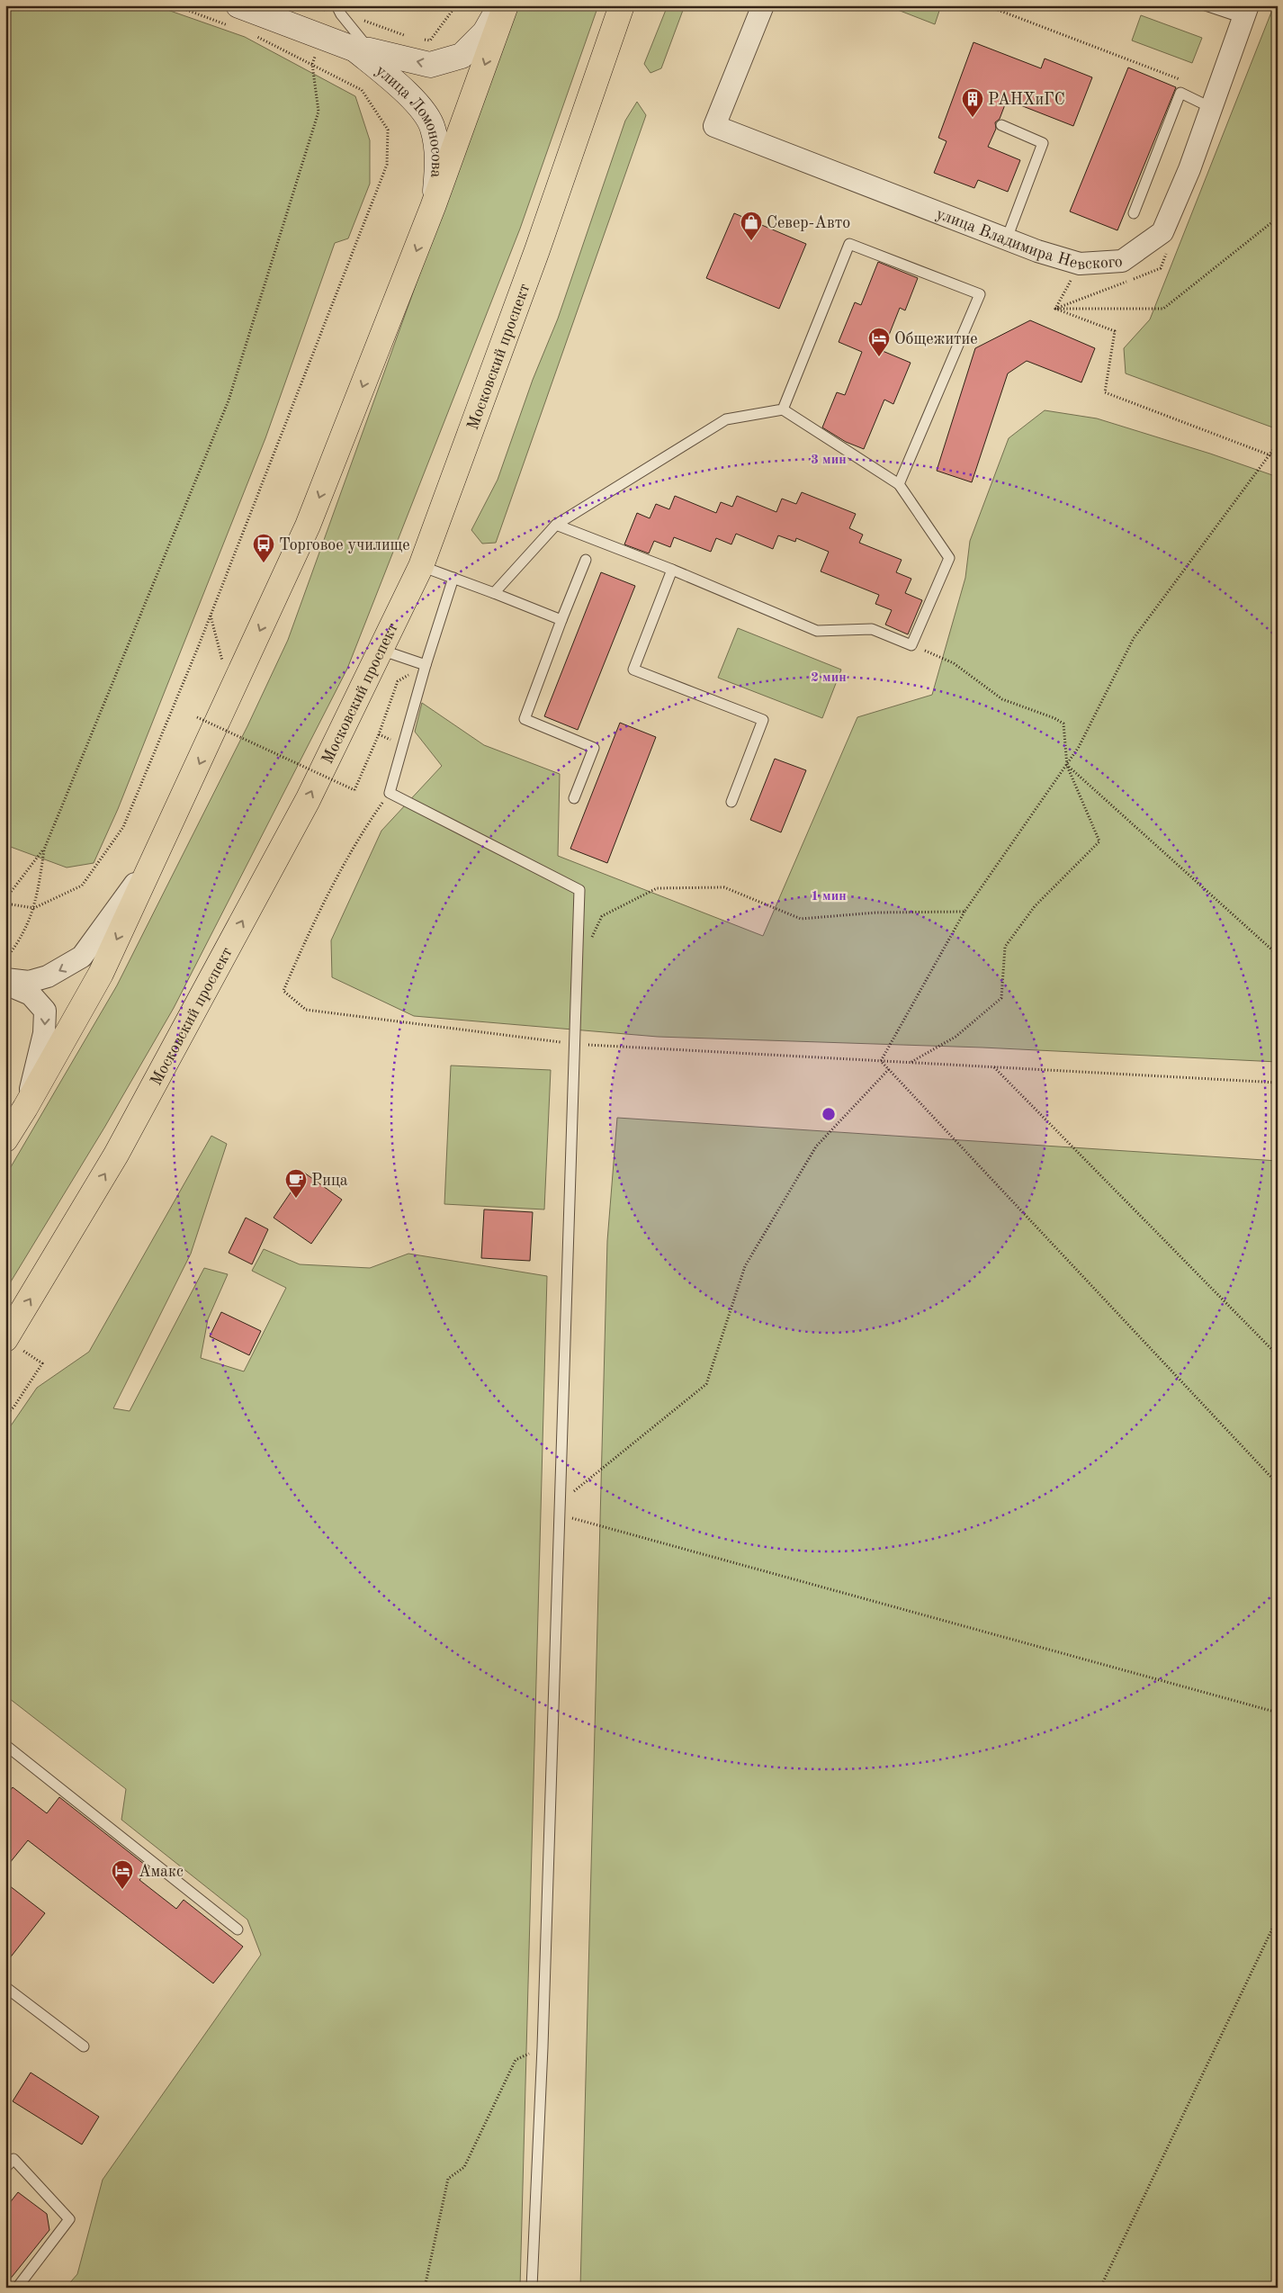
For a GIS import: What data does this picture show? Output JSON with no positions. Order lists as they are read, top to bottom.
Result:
{
  "streets": {
    "main road": ["улица Ломоносова", "Московский проспект"],
    "street": ["улица Владимира Невского"]
  },
  "places": {
    "building": ["РАНХиГС"],
    "shop": ["Север-Авто"],
    "hotel": ["Общежитие", "Амакс"],
    "bus stop": ["Торговое училище"],
    "cafe": ["Рица"]
  },
  "rings": ["3 мин", "2 мин", "1 мин"]
}
